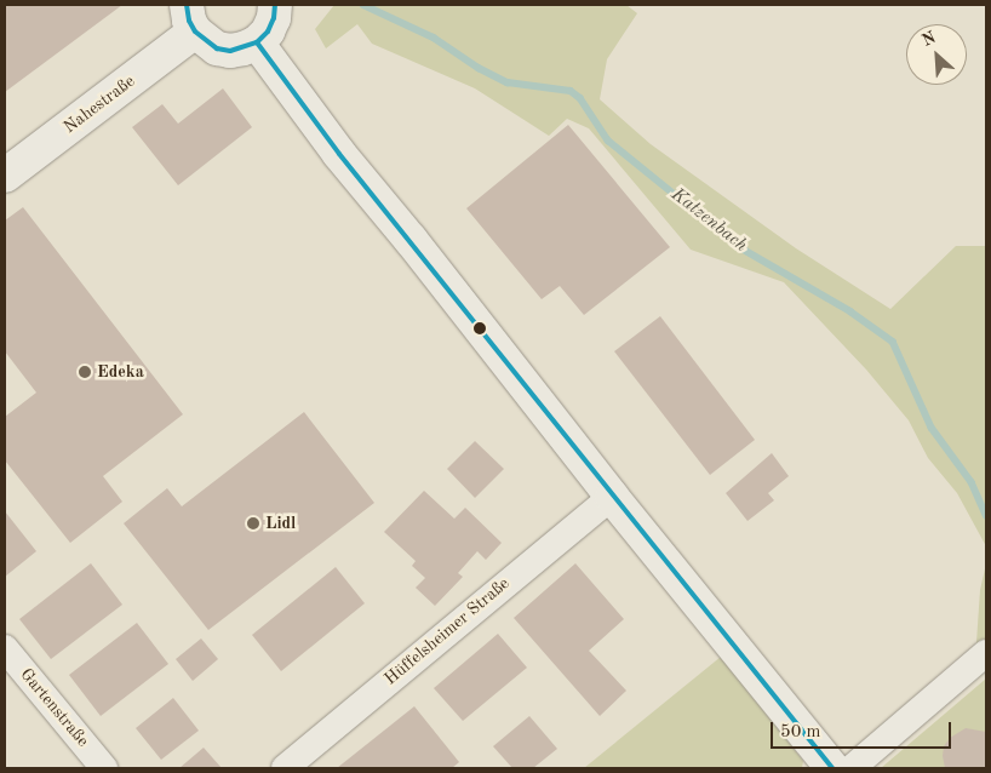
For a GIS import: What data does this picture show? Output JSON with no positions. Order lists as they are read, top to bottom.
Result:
{
  "streets": {
    "main road": ["Nahestraße"],
    "street": ["Hüffelsheimer Straße", "Gartenstraße"]
  },
  "water": ["Katzenbach"],
  "places": ["Edeka", "Lidl"],
  "scale_bar": "50 m",
  "north": "top left"
}
